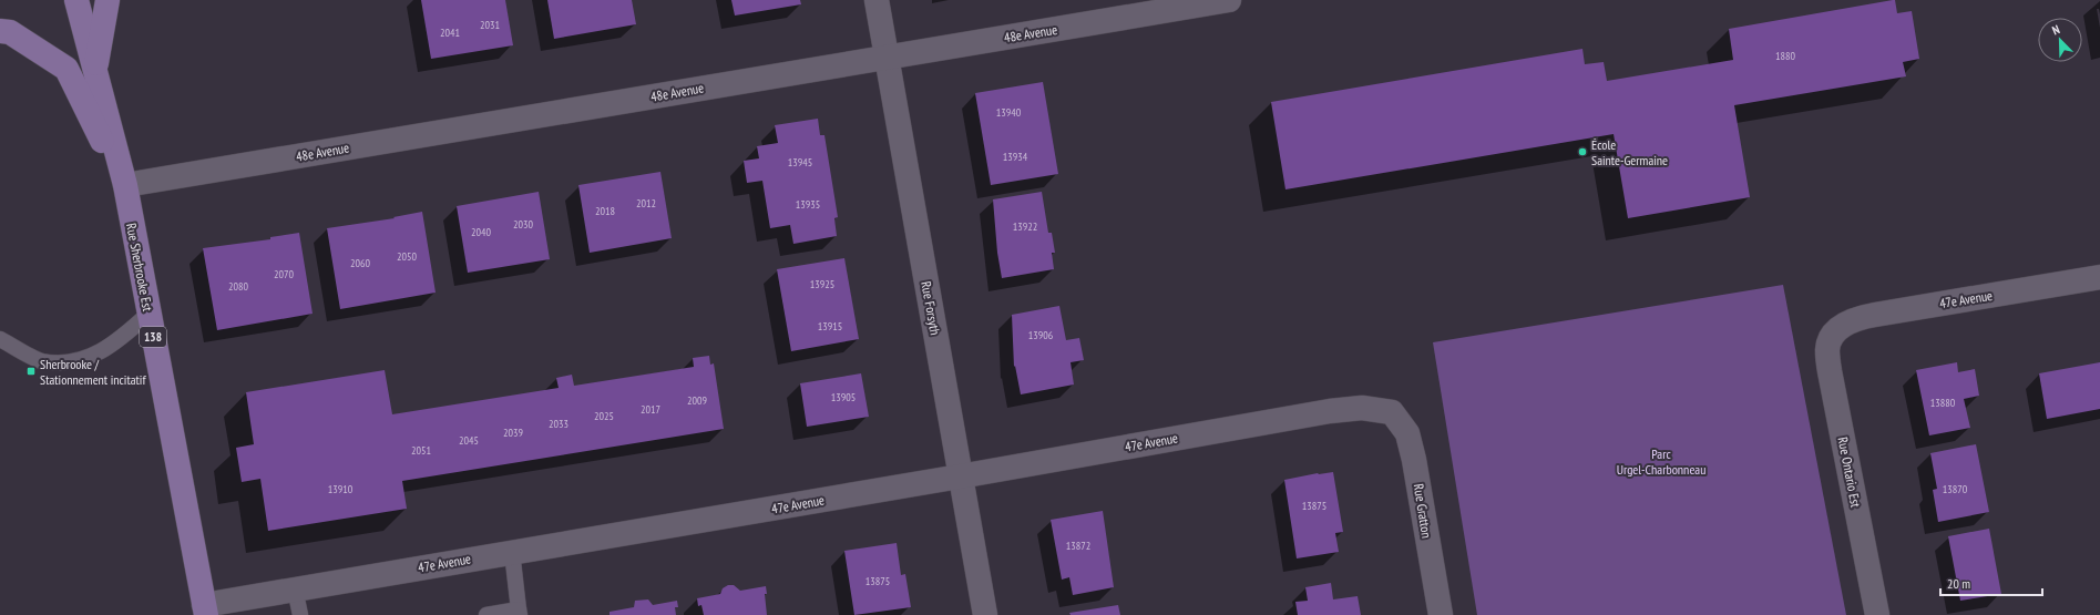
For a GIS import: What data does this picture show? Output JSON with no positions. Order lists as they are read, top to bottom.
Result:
{
  "streets": {
    "main road": ["Rue Sherbrooke Est", "138"],
    "street": [
      "48e Avenue",
      "47e Avenue",
      "Rue Forsyth",
      "Rue Ontario Est",
      "Rue Gratton"
    ]
  },
  "crossings": [
    ["48e Avenue", "Rue Sherbrooke Est"],
    ["48e Avenue", "Rue Forsyth"],
    ["Rue Sherbrooke Est", "47e Avenue"],
    ["47e Avenue", "Rue Forsyth"],
    ["47e Avenue", "Rue Ontario Est"],
    ["47e Avenue", "Rue Gratton"]
  ],
  "parks": ["Parc Urgel-Charbonneau"],
  "places": {
    "other": ["École Sainte-Germaine"],
    "transit": ["Sherbrooke / Stationnement incitatif"]
  },
  "house_numbers": [
    "2031",
    "2041",
    "1880",
    "13940",
    "13934",
    "13945",
    "2012",
    "13935",
    "2018",
    "2030",
    "13922",
    "2040",
    "2050",
    "2060",
    "2070",
    "13925",
    "2080",
    "13915",
    "13906",
    "13905",
    "2009",
    "13880",
    "2017",
    "2025",
    "2033",
    "2039",
    "2045",
    "2051",
    "13910",
    "13870",
    "13875",
    "13872",
    "13875"
  ],
  "scale_bar": "20 m",
  "north": "top left"
}
